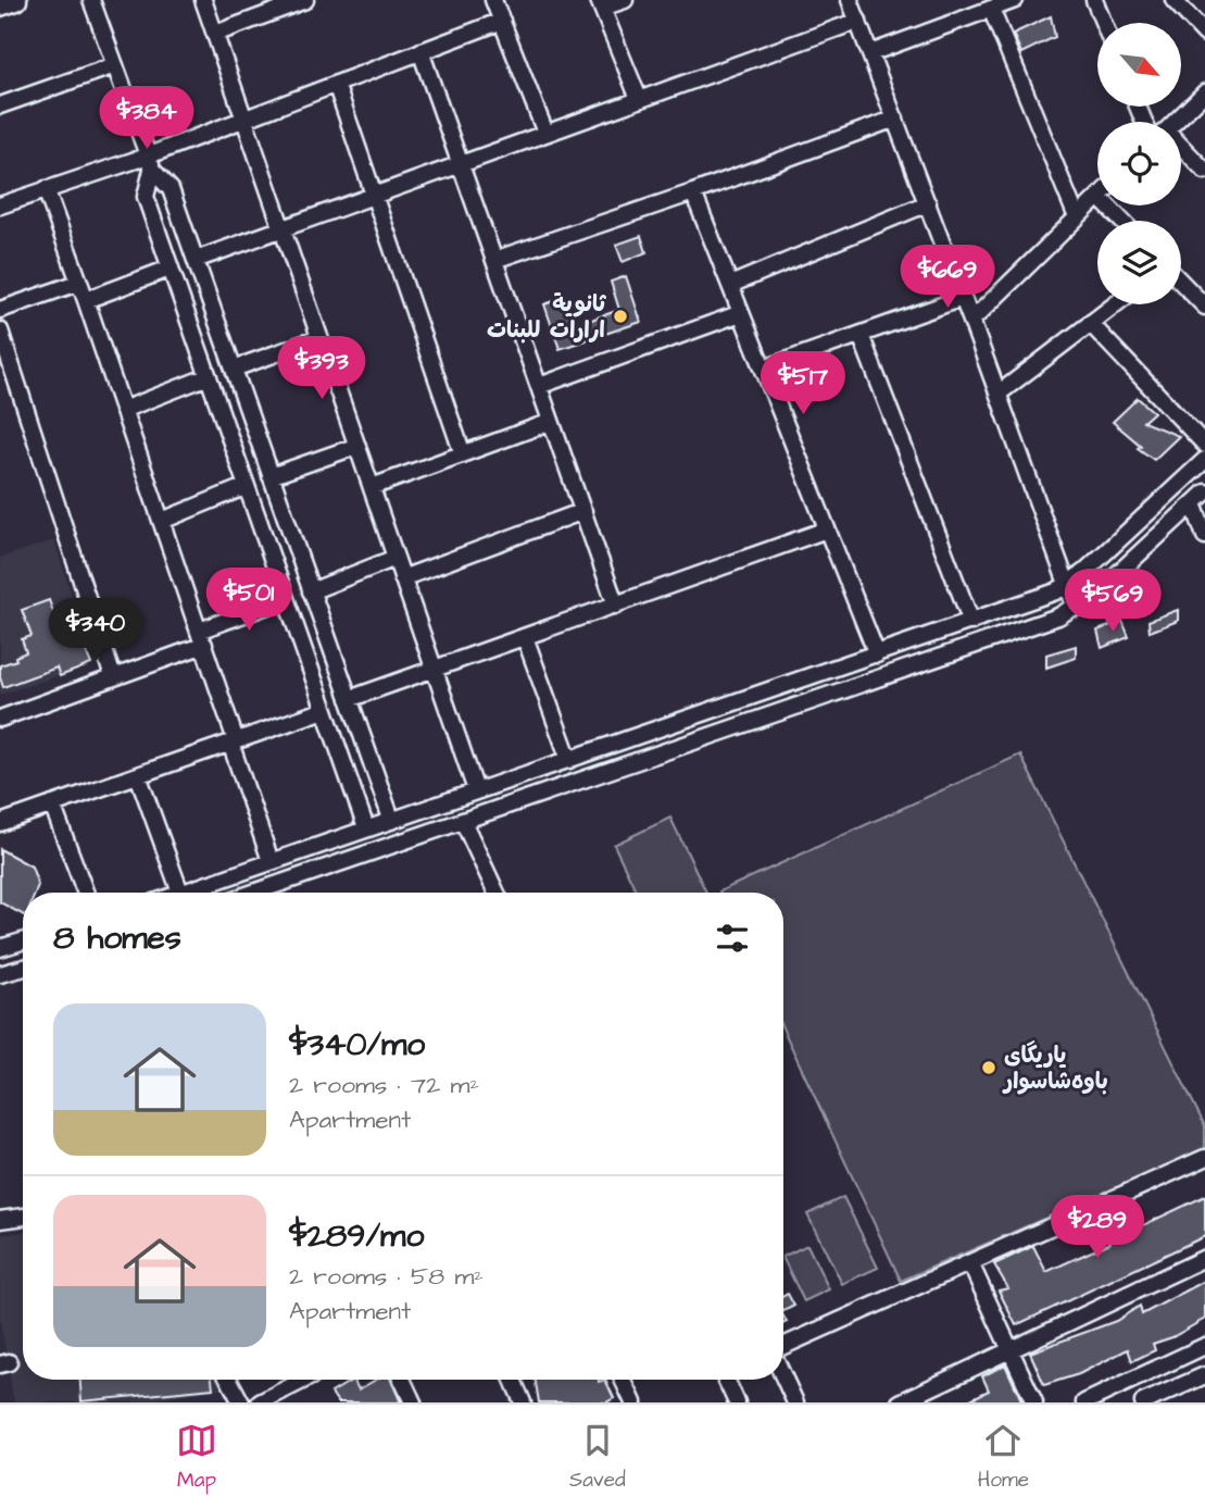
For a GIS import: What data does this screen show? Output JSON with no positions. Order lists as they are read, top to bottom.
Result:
{
  "places": ["ثانوية ارارات للبنات", "یاریگای باوەشاسوار"],
  "north": "bottom right",
  "page": {
    "price": [
      "$384",
      "$669",
      "$393",
      "$517",
      "$501",
      "$569",
      "$340",
      "$289"
    ],
    "heading": "8 homes",
    "list": [
      {
        "name": "$340/mo",
        "note": "2 rooms · 72 m² · Apartment"
      },
      {
        "name": "$289/mo",
        "note": "2 rooms · 58 m² · Apartment"
      }
    ],
    "tabs": ["Map", "Saved", "Home"]
  }
}
